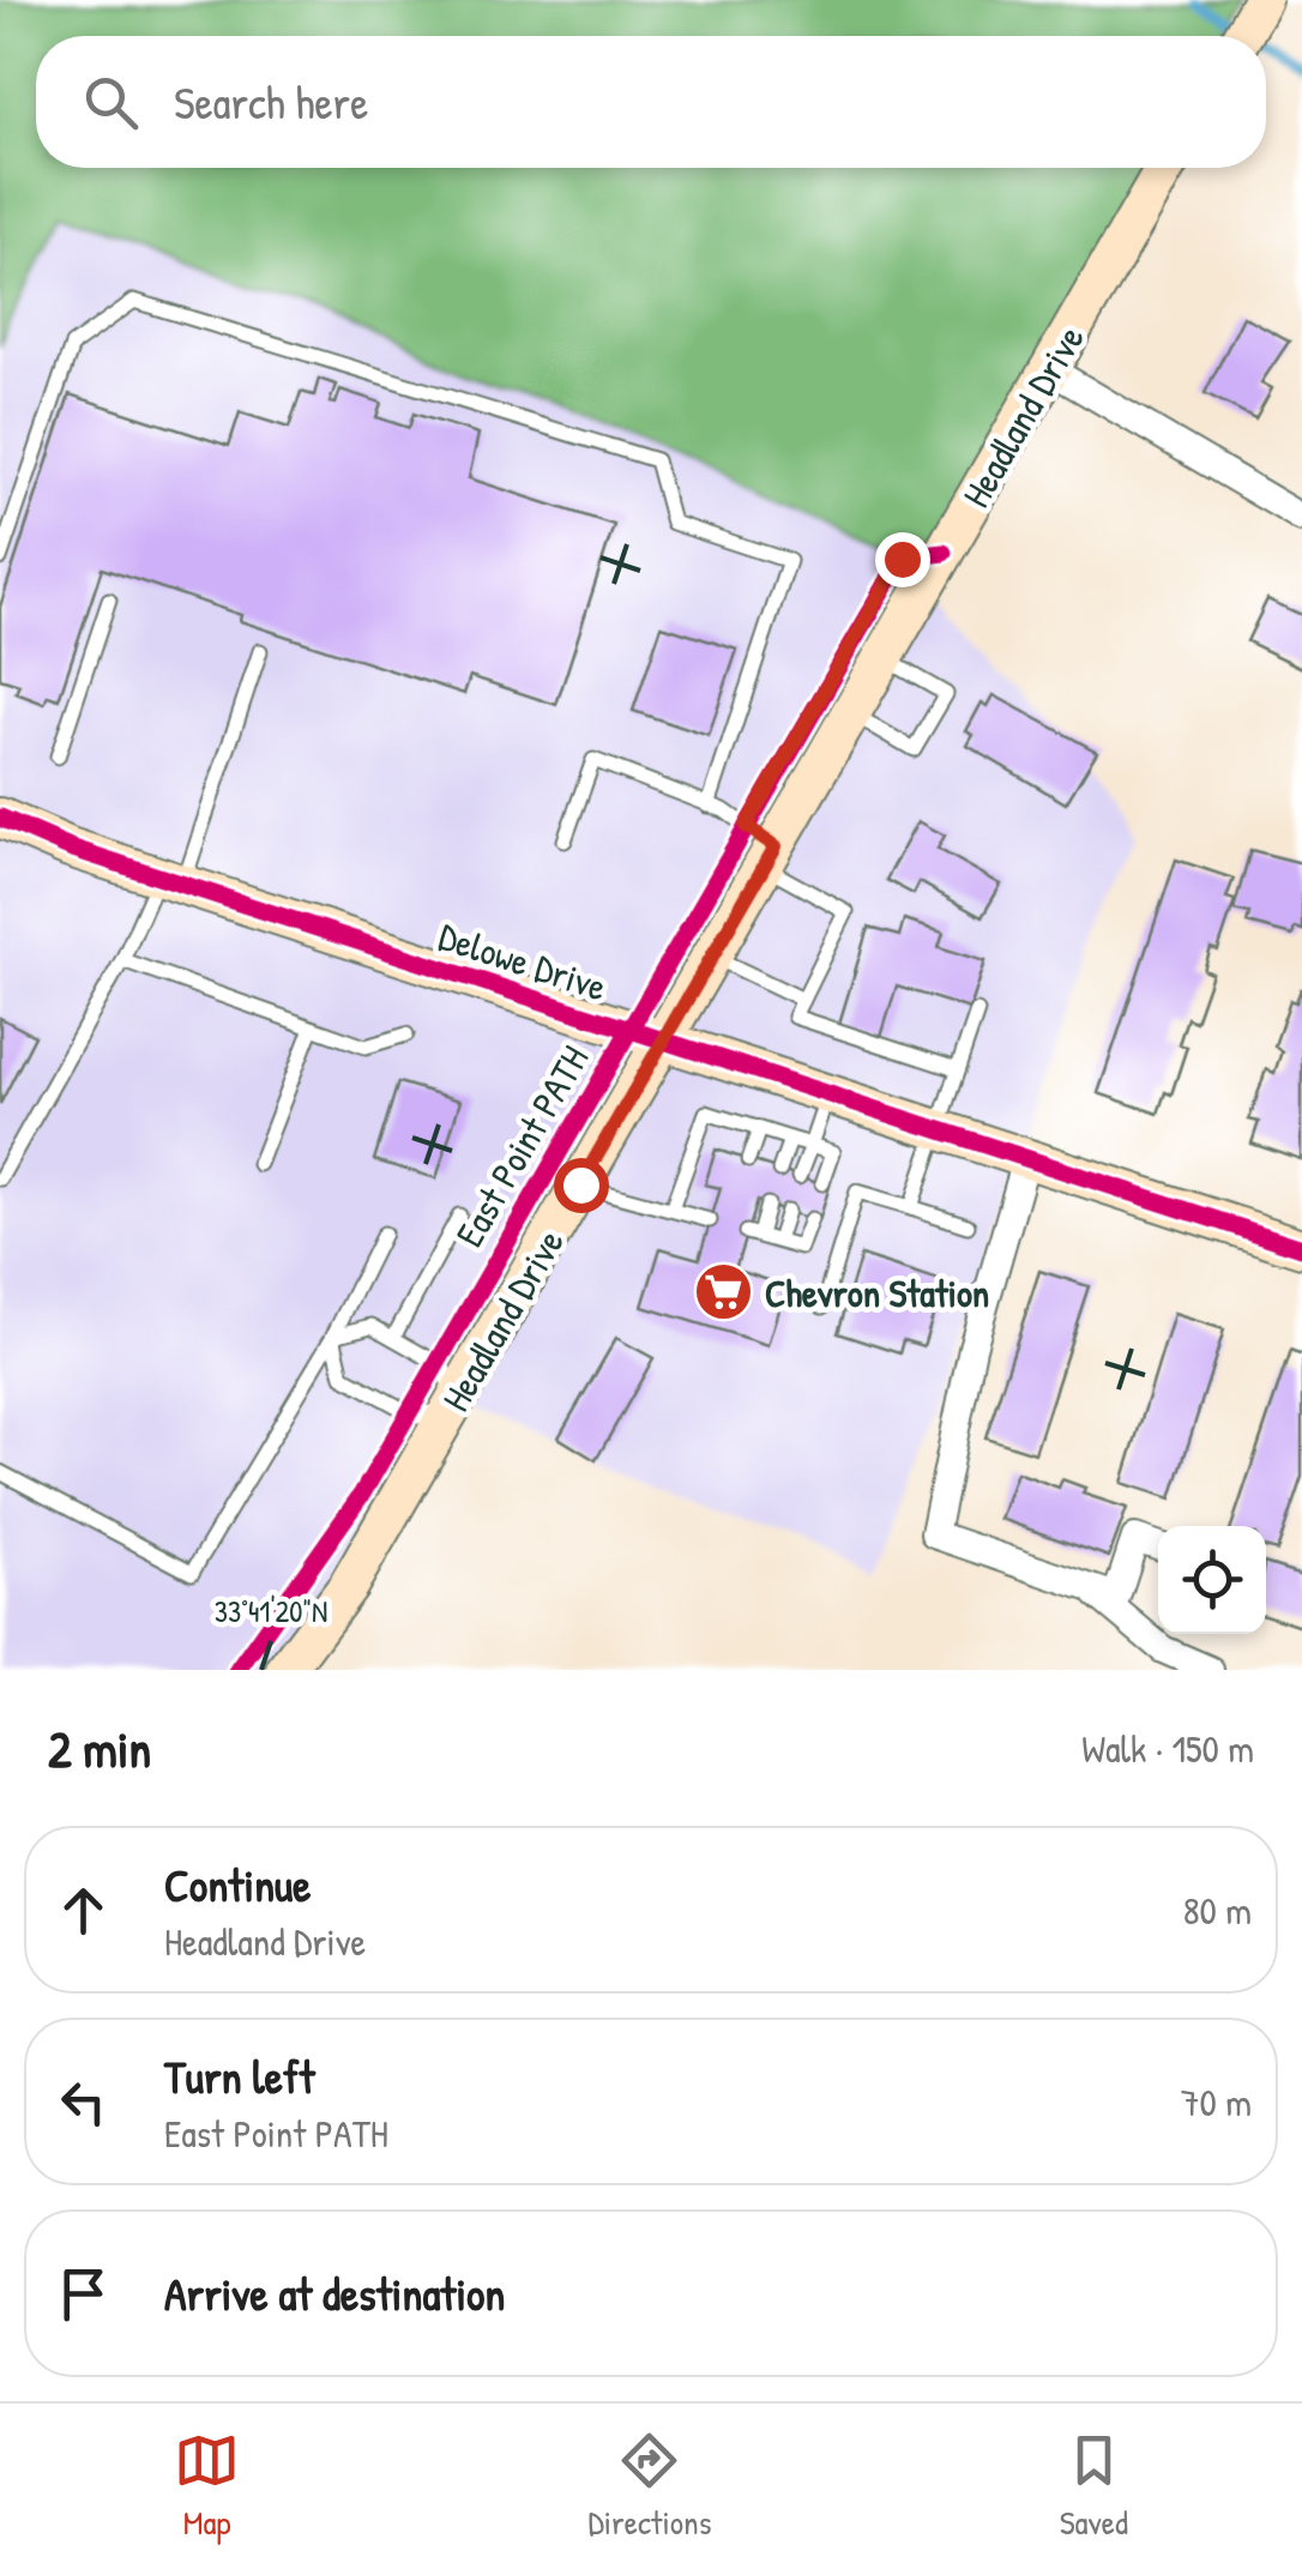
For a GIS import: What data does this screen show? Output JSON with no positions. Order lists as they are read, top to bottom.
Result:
{
  "streets": {
    "main road": ["Headland Drive", "Delowe Drive"],
    "cycle path": ["East Point PATH"]
  },
  "crossings": [
    ["Headland Drive", "Delowe Drive"]
  ],
  "places": {
    "supermarket": ["Chevron Station"]
  },
  "page": {
    "search": "Search here",
    "heading": ["2 min", "Walk · 150 m"],
    "list": [
      ["Continue", "Headland Drive", "80 m"],
      ["Turn left", "East Point PATH", "70 m"],
      "Arrive at destination"
    ],
    "nav": ["Map", "Directions", "Saved"]
  },
  "coordinates": ["33°41'20\"N"]
}
